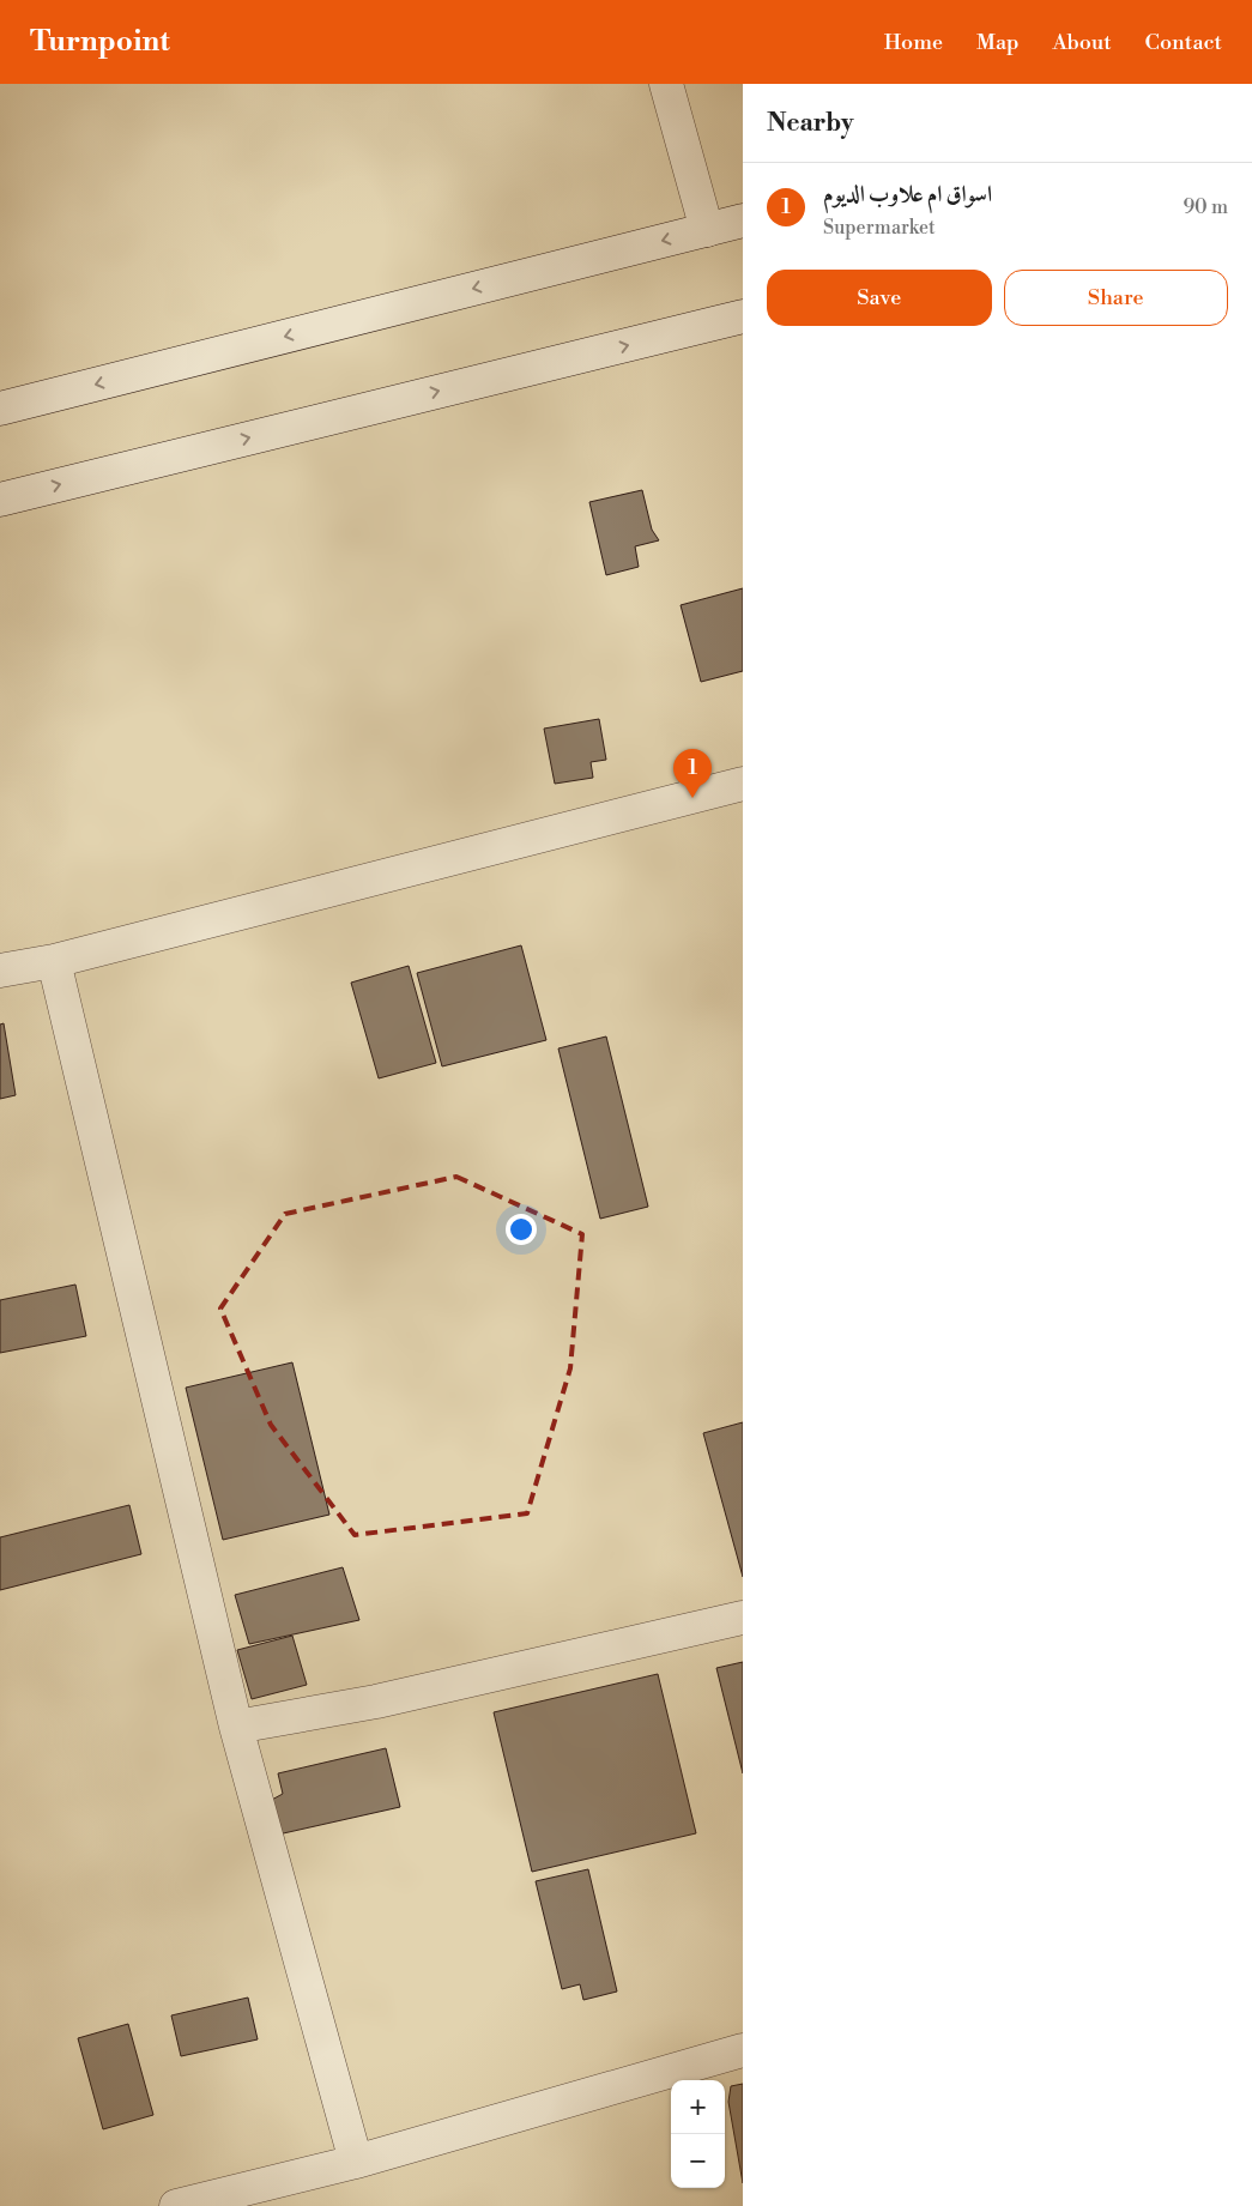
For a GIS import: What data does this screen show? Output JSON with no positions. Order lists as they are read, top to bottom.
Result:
{
  "page": {
    "header": "Turnpoint",
    "nav": [
      "Home",
      "Map",
      "About",
      "Contact"
    ],
    "heading": "Nearby",
    "list": [
      {
        "mark": "1",
        "name": "اسواق ام علاوب الديوم",
        "note": "Supermarket",
        "value": "90 m"
      }
    ],
    "buttons": ["Save", "Share"],
    "pins": "1",
    "map_buttons": ["+", "−"]
  }
}
